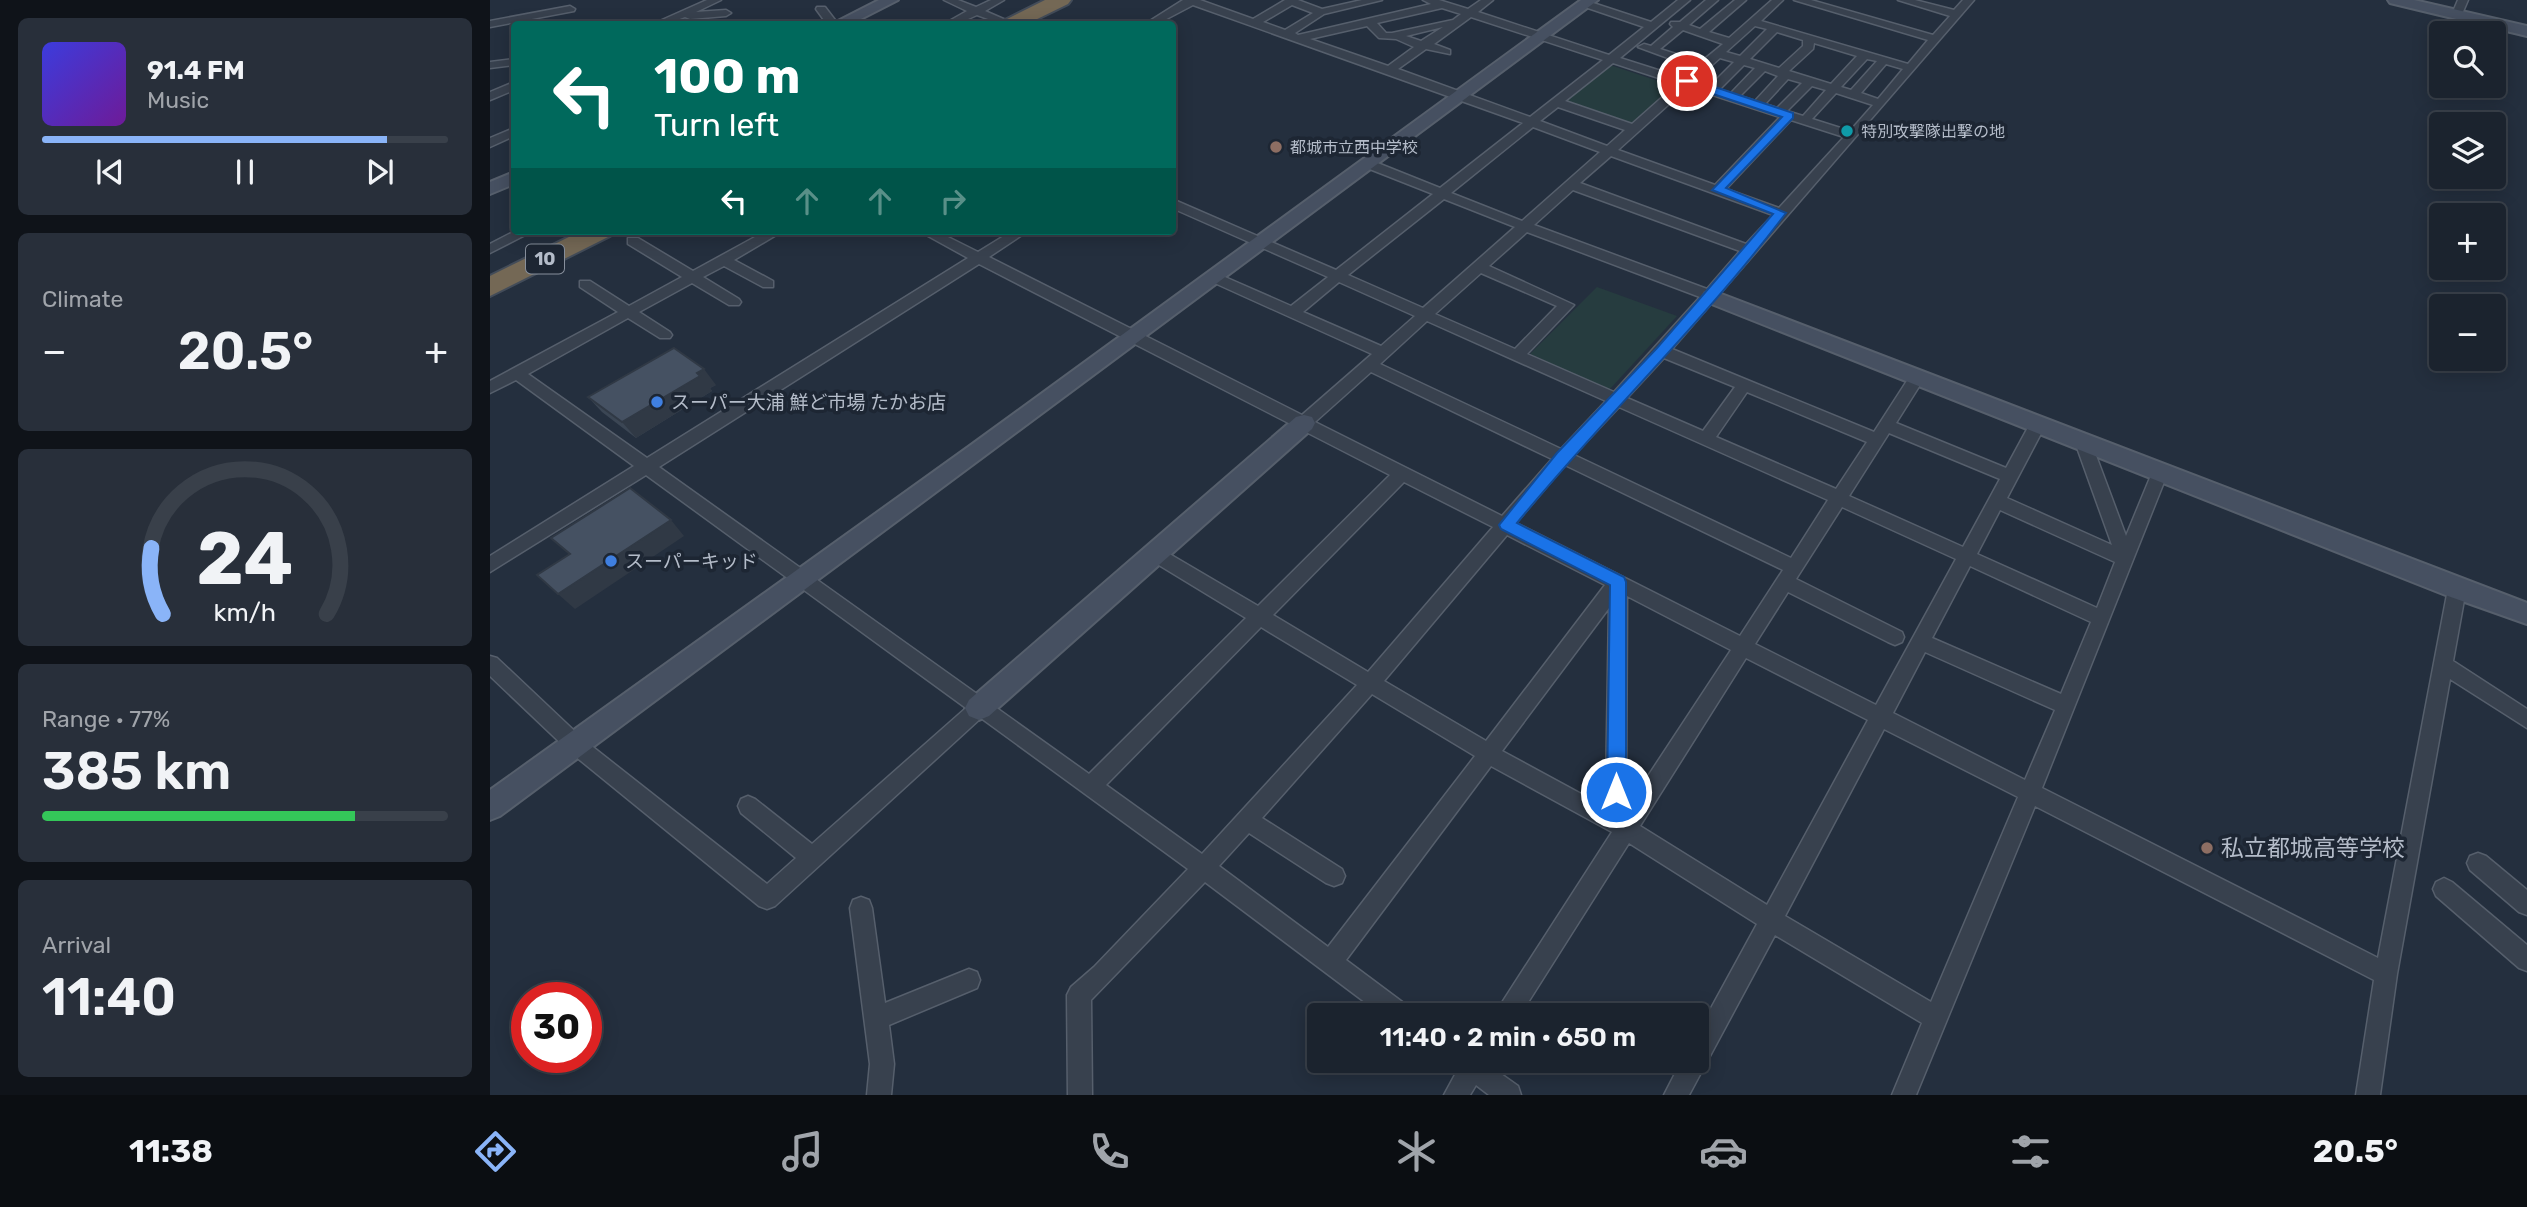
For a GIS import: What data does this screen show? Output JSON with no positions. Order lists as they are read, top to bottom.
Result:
{
  "streets": {
    "highway": ["10"]
  },
  "places": [
    "特別攻撃隊出撃の地",
    "都城市立西中学校",
    "スーパー大浦 鮮ど市場 たかお店",
    "スーパーキッド",
    "私立都城高等学校"
  ],
  "page": {
    "map_buttons": ["+", "−"],
    "turn": ["100 m", "Turn left"],
    "song": ["91.4 FM", "Music"],
    "tile": [
      "Climate",
      ["Range · 77%", "385 km"],
      ["Arrival", "11:40"]
    ],
    "heat": ["−", "20.5°", "+"],
    "limit": "30",
    "trip": "11:40 · 2 min · 650 m",
    "tabs": ["11:38", "20.5°"],
    "gauge": ["24", "km/h"]
  }
}
